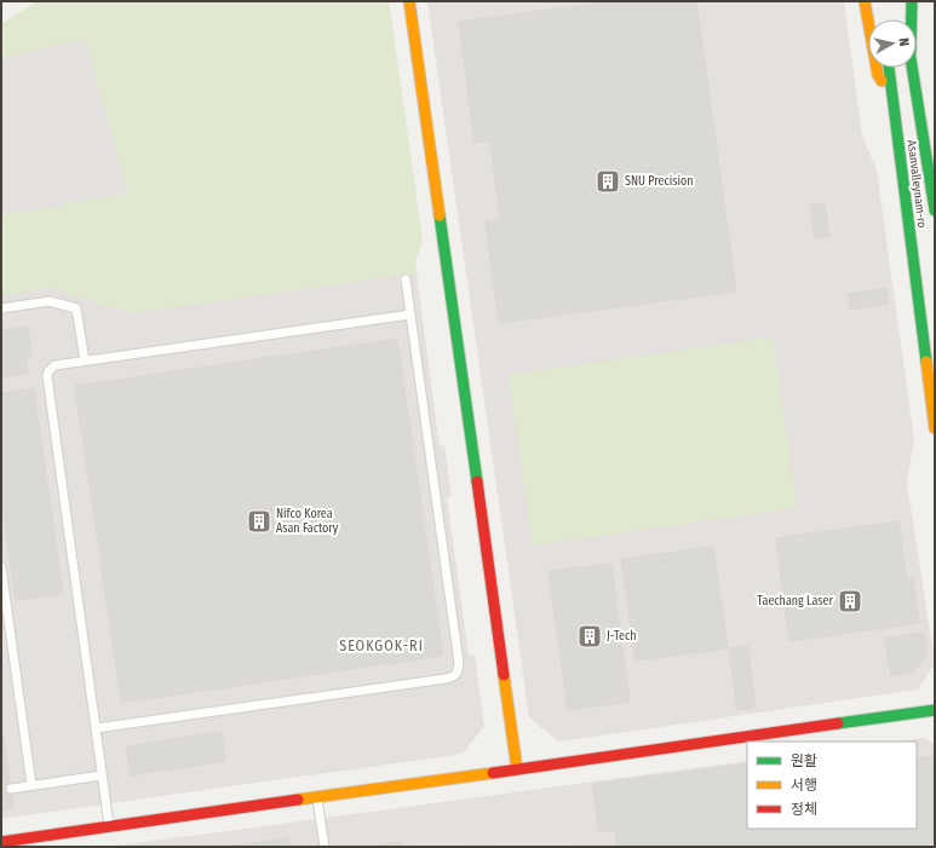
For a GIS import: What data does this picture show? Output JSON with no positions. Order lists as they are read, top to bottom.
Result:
{
  "streets": {
    "street": ["Asanvalleynam-ro"]
  },
  "districts": ["SEOKGOK-RI"],
  "places": {
    "building": [
      "SNU Precision",
      "Nifco Korea Asan Factory",
      "Taechang Laser",
      "J-Tech"
    ]
  },
  "legend": ["원활", "서행", "정체"],
  "north": "right"
}
